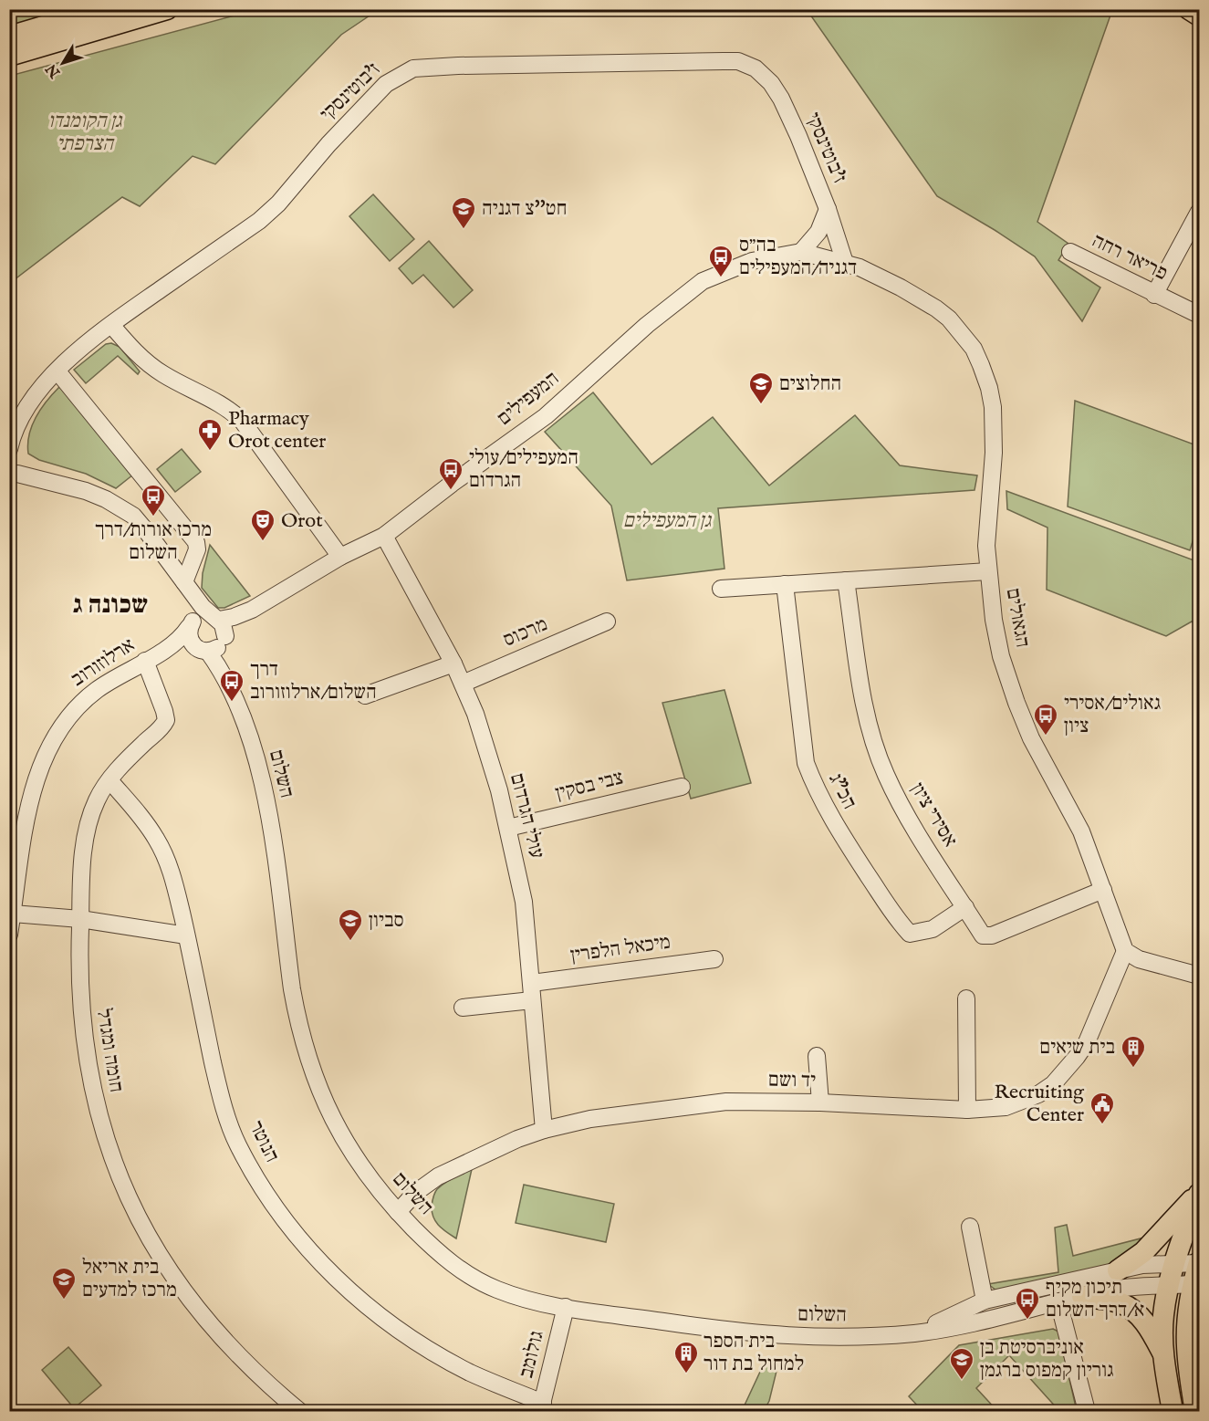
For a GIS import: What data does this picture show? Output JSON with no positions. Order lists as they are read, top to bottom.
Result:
{
  "streets": {
    "street": [
      "ז'בוטינסקי",
      "פריאר רחה",
      "המעפילים",
      "הגאולים",
      "מרכוס",
      "ארלוזורוב",
      "השלום",
      "צבי בסקין",
      "הכ\"ג",
      "אסירי ציון",
      "עולי הגרדום",
      "מיכאל הלפרין",
      "חומה ומגדל",
      "יד ושם",
      "הנוטר",
      "גולומב"
    ]
  },
  "crossings": [
    ["ז'בוטינסקי", "המעפילים"],
    ["ז'בוטינסקי", "הגאולים"],
    ["המעפילים", "הגאולים"],
    ["המעפילים", "ארלוזורוב"],
    ["המעפילים", "השלום"],
    ["המעפילים", "עולי הגרדום"],
    ["הגאולים", "אסירי ציון"],
    ["הגאולים", "יד ושם"],
    ["מרכוס", "עולי הגרדום"],
    ["ארלוזורוב", "השלום"],
    ["ארלוזורוב", "חומה ומגדל"],
    ["השלום", "יד ושם"],
    ["השלום", "גולומב"],
    ["צבי בסקין", "עולי הגרדום"],
    ["הכ\"ג", "אסירי ציון"],
    ["עולי הגרדום", "מיכאל הלפרין"],
    ["עולי הגרדום", "יד ושם"],
    ["חומה ומגדל", "הנוטר"],
    ["הנוטר", "גולומב"]
  ],
  "districts": ["שכונה ג"],
  "parks": ["גן הקומנדו הצרפתי", "גן המעפילים"],
  "places": {
    "school or university": [
      "חט''צ דגניה",
      "החלוצים",
      "סביון",
      "בית אריאל מרכז למדעים",
      "אוניברסיטת בן גוריון קמפוס ברגמן"
    ],
    "bus stop": [
      "בה״ס דגניה/המעפילים",
      "המעפילים/עולי הגרדום",
      "מרכז אורות/דרך השלום",
      "דרך השלום/ארלוזורוב",
      "גאולים/אסירי ציון",
      "תיכון מקיף א/דרך השלום"
    ],
    "pharmacy": ["Pharmacy Orot center"],
    "theatre": ["Orot"],
    "building": ["בית שיאים", "בית הספר למחול בת דור"],
    "public building": ["Recruiting Center"]
  },
  "north": "bottom left"
}
